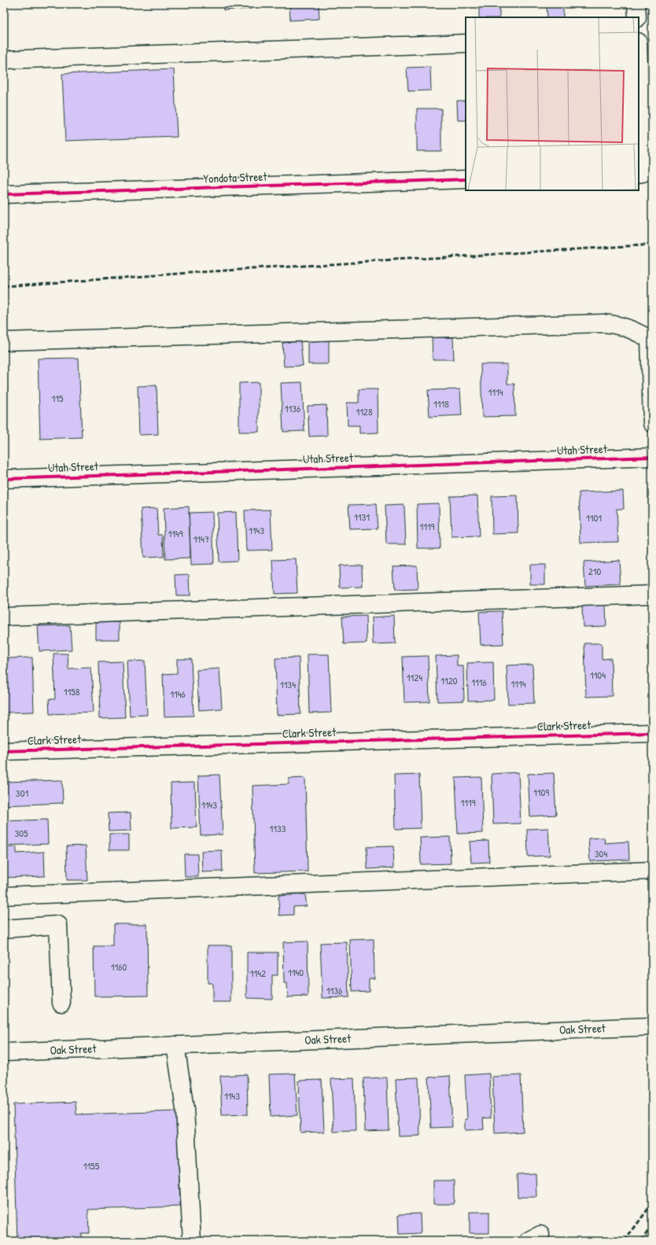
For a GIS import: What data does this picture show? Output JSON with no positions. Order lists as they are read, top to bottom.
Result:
{
  "streets": {
    "street": [
      "Yondota Street",
      "Utah Street",
      "Clark Street",
      "Oak Street"
    ]
  },
  "house_numbers": [
    "1114",
    "115",
    "1118",
    "1136",
    "1128",
    "1131",
    "1101",
    "1119",
    "1143",
    "1149",
    "1147",
    "210",
    "1104",
    "1124",
    "1120",
    "1116",
    "1114",
    "1134",
    "1158",
    "1146",
    "1109",
    "301",
    "1119",
    "1143",
    "1133",
    "305",
    "304",
    "1160",
    "1140",
    "1142",
    "1136",
    "1143",
    "1155"
  ]
}
